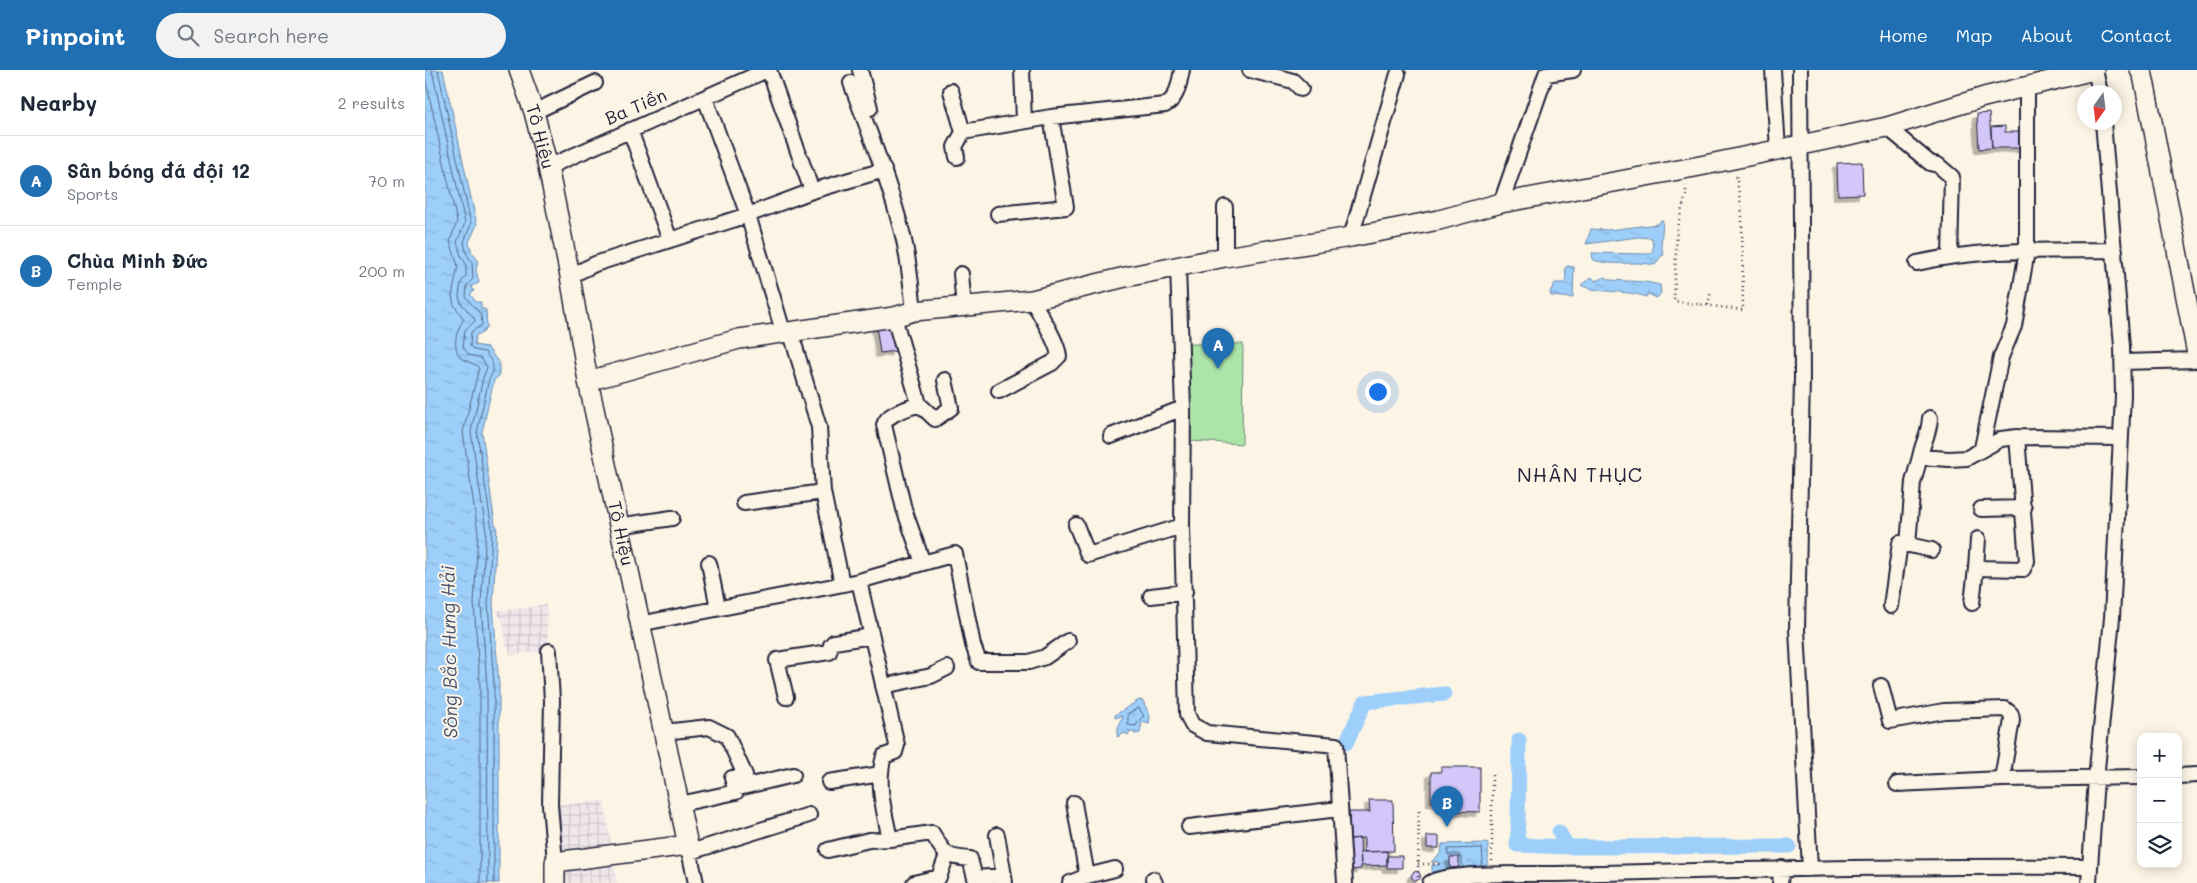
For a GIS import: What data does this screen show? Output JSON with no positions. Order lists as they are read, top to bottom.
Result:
{
  "streets": {
    "street": ["Ba Tiền", "Tô Hiệu"]
  },
  "crossings": [
    ["Ba Tiền", "Tô Hiệu"]
  ],
  "districts": ["NHÂN THỤC"],
  "water": ["Sông Bắc Hưng Hải"],
  "north": "bottom",
  "page": {
    "header": "Pinpoint",
    "search": "Search here",
    "nav": [
      "Home",
      "Map",
      "About",
      "Contact"
    ],
    "heading": ["Nearby", "2 results"],
    "list": [
      {
        "mark": "A",
        "name": "Sân bóng đá đội 12",
        "note": "Sports",
        "value": "70 m"
      },
      {
        "mark": "B",
        "name": "Chùa Minh Đức",
        "note": "Temple",
        "value": "200 m"
      }
    ],
    "pins": ["A", "B"],
    "map_buttons": ["+", "−"]
  }
}
